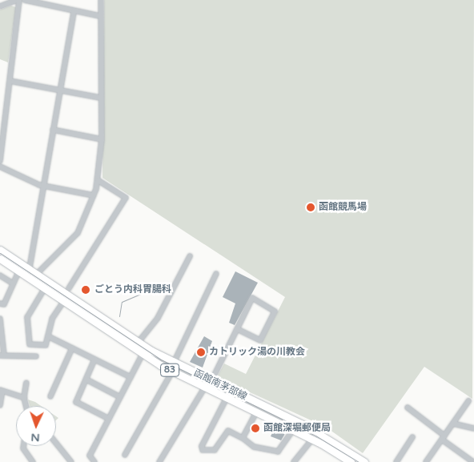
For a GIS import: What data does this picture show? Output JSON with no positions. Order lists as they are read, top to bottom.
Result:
{
  "streets": {
    "main road": ["83", "函館南茅部線"]
  },
  "places": [
    "函館競馬場",
    "ごとう内科胃腸科",
    "カトリック湯の川教会",
    "函館深堀郵便局"
  ],
  "north": "bottom"
}
